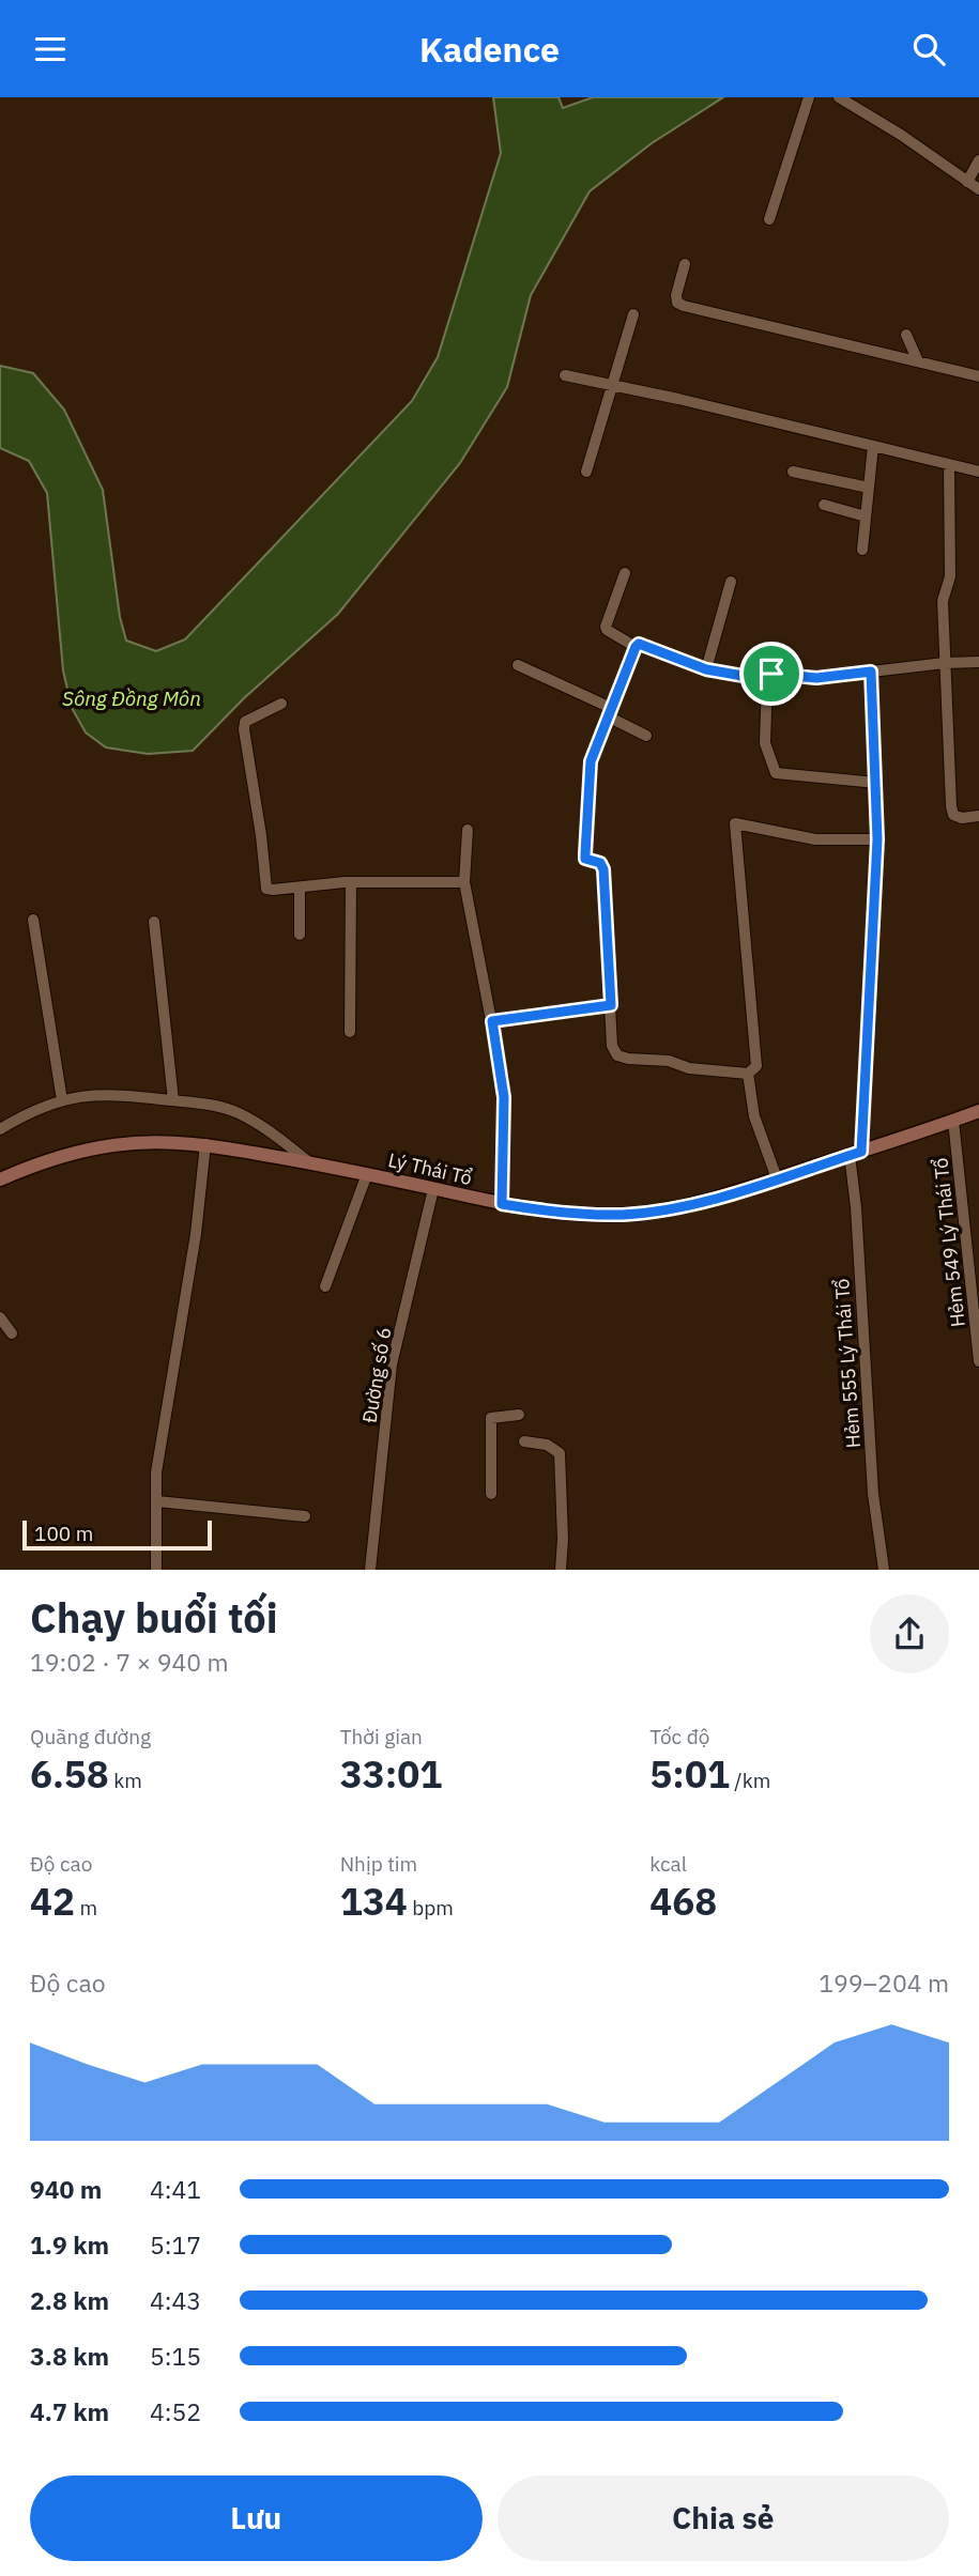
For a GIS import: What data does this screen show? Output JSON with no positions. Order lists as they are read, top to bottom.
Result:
{
  "streets": {
    "main road": ["Lý Thái Tổ"],
    "street": ["Hẻm 549 Lý Thái Tổ", "Hẻm 555 Lý Thái Tổ", "Đường số 6"]
  },
  "crossings": [
    ["Lý Thái Tổ", "Hẻm 549 Lý Thái Tổ"],
    ["Lý Thái Tổ", "Hẻm 555 Lý Thái Tổ"],
    ["Lý Thái Tổ", "Đường số 6"]
  ],
  "water": ["Sông Đồng Môn"],
  "scale_bar": "100 m",
  "page": {
    "header": "Kadence",
    "scale": "100 m",
    "heading": ["Chạy buổi tối", "19:02 · 7 × 940 m"],
    "stats": [
      ["Quãng đường", "6.58 km"],
      ["Thời gian", "33:01"],
      ["Tốc độ", "5:01 /km"],
      ["Độ cao", "42 m"],
      ["Nhịp tim", "134 bpm"],
      ["kcal", "468"]
    ],
    "chart": ["Độ cao", "199–204 m"],
    "list": [
      {
        "name": "940 m",
        "note": "4:41"
      },
      {
        "name": "1.9 km",
        "note": "5:17"
      },
      {
        "name": "2.8 km",
        "note": "4:43"
      },
      {
        "name": "3.8 km",
        "note": "5:15"
      },
      {
        "name": "4.7 km",
        "note": "4:52"
      }
    ],
    "buttons": ["Lưu", "Chia sẻ"]
  }
}
